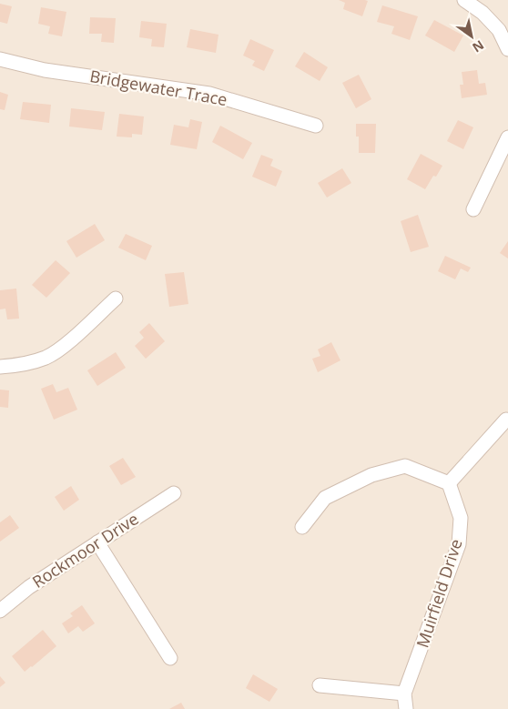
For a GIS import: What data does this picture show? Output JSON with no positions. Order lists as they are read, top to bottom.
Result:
{
  "streets": {
    "street": ["Bridgewater Trace", "Rockmoor Drive", "Muirfield Drive"]
  },
  "north": "bottom right"
}
